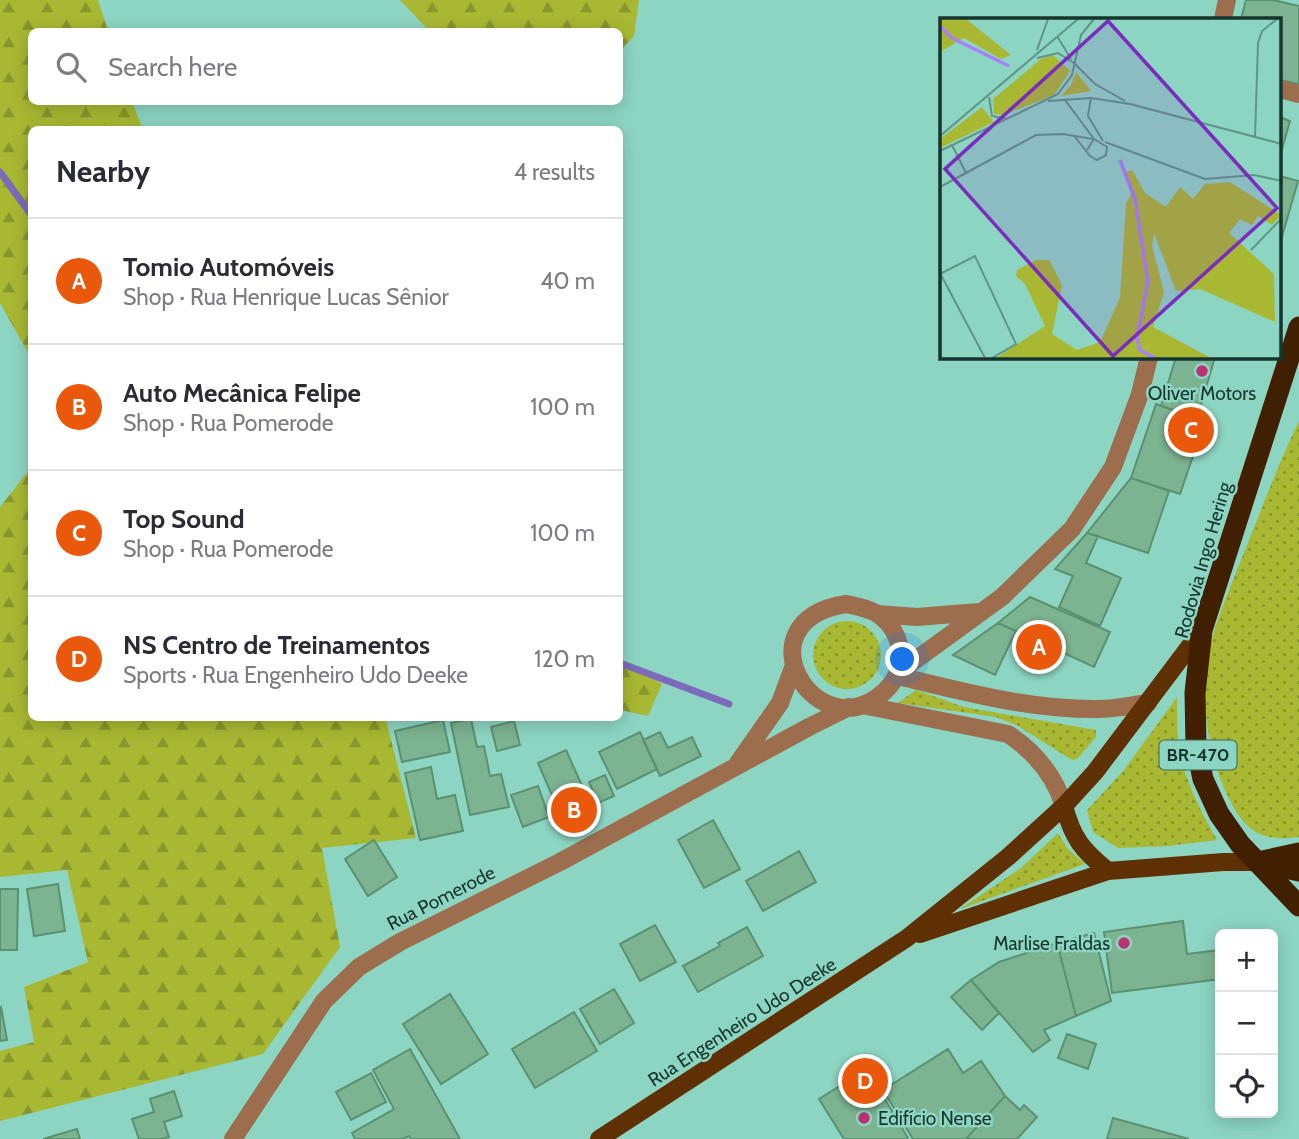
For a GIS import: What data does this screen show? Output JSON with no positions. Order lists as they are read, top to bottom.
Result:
{
  "streets": {
    "highway": ["Rodovia Ingo Hering", "BR-470"],
    "main road": ["Rua Engenheiro Udo Deeke"],
    "street": ["Rua Pomerode"]
  },
  "crossings": [
    ["Rodovia Ingo Hering", "Rua Engenheiro Udo Deeke"]
  ],
  "places": ["Oliver Motors", "Marlise Fraldas", "Edifício Nense"],
  "page": {
    "search": "Search here",
    "heading": ["Nearby", "4 results"],
    "list": [
      {
        "mark": "A",
        "name": "Tomio Automóveis",
        "note": "Shop · Rua Henrique Lucas Sênior",
        "value": "40 m"
      },
      {
        "mark": "B",
        "name": "Auto Mecânica Felipe",
        "note": "Shop · Rua Pomerode",
        "value": "100 m"
      },
      {
        "mark": "C",
        "name": "Top Sound",
        "note": "Shop · Rua Pomerode",
        "value": "100 m"
      },
      {
        "mark": "D",
        "name": "NS Centro de Treinamentos",
        "note": "Sports · Rua Engenheiro Udo Deeke",
        "value": "120 m"
      }
    ],
    "pins": [
      "C",
      "A",
      "B",
      "D"
    ],
    "map_buttons": ["+", "−"]
  }
}
